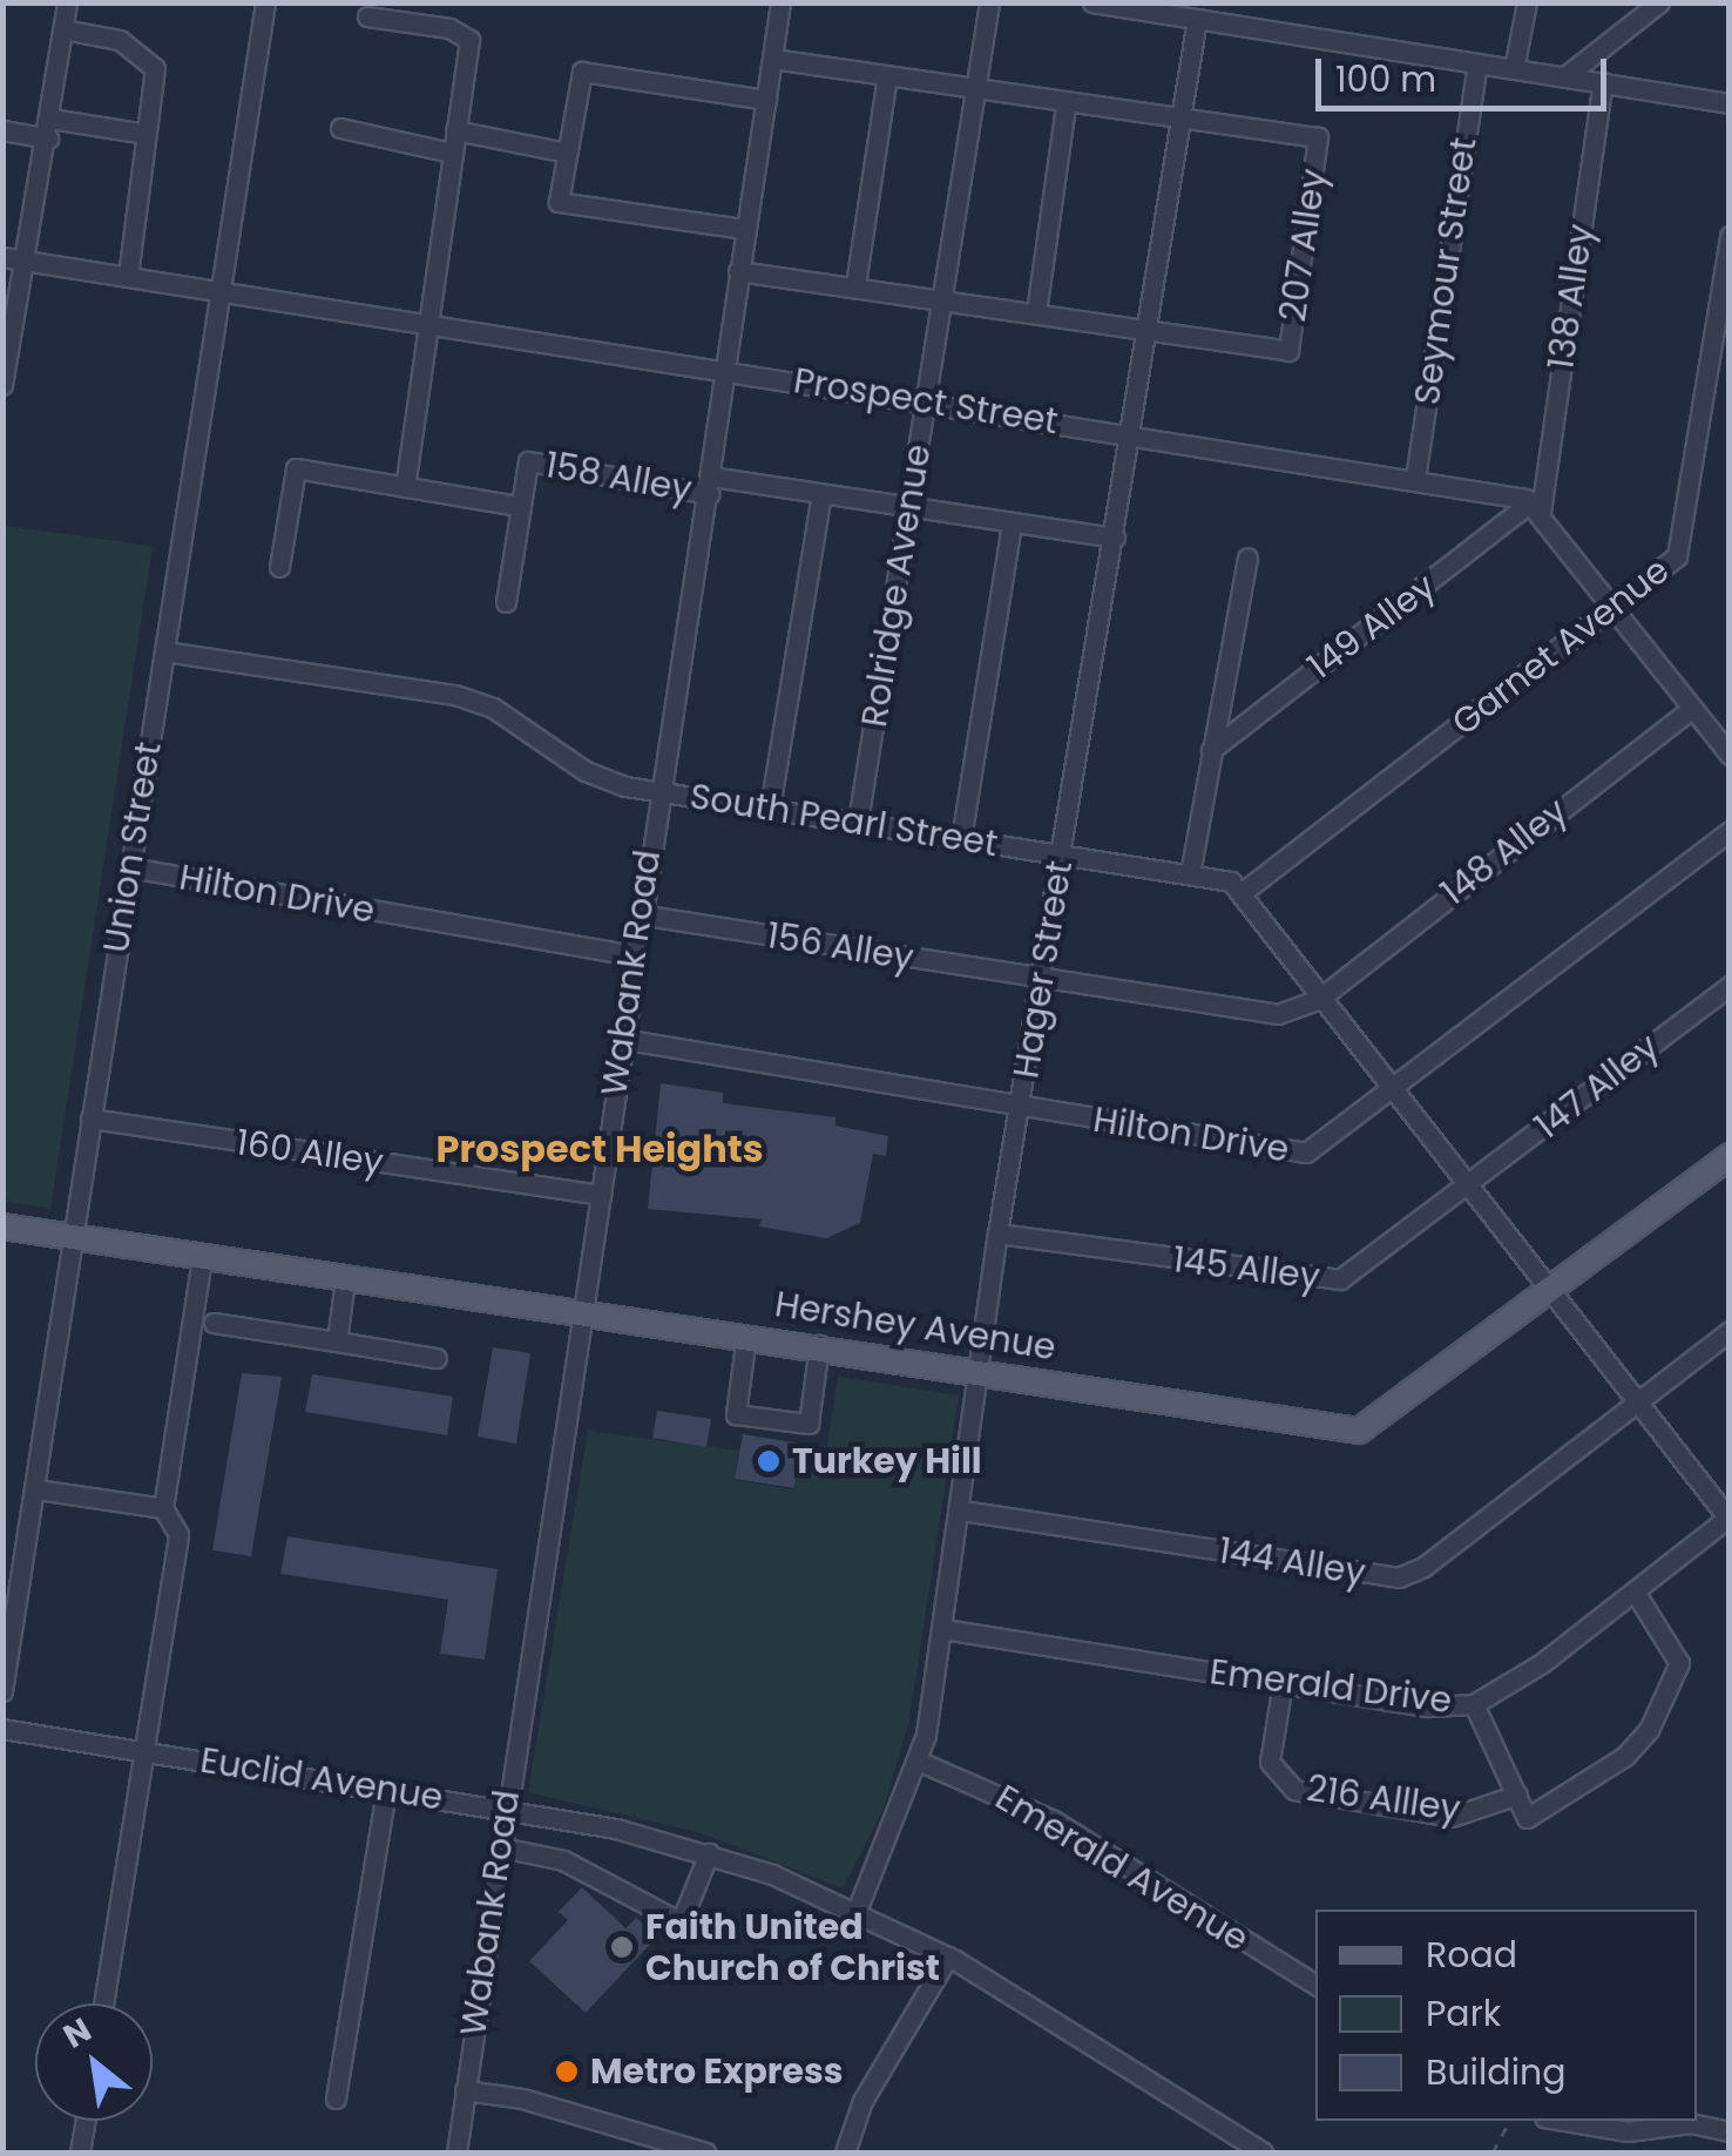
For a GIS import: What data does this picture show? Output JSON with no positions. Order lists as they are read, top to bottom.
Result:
{
  "streets": {
    "main road": ["Hershey Avenue"],
    "street": [
      "207 Alley",
      "Seymour Street",
      "138 Alley",
      "Prospect Street",
      "158 Alley",
      "Rolridge Avenue",
      "149 Alley",
      "Garnet Avenue",
      "South Pearl Street",
      "Union Street",
      "148 Alley",
      "Hilton Drive",
      "156 Alley",
      "Hager Street",
      "Wabank Road",
      "147 Alley",
      "160 Alley",
      "145 Alley",
      "144 Alley",
      "Emerald Drive",
      "Euclid Avenue",
      "216 Allley",
      "Emerald Avenue"
    ]
  },
  "crossings": [
    ["207 Alley", "Hager Street"],
    ["Seymour Street", "Prospect Street"],
    ["138 Alley", "Prospect Street"],
    ["138 Alley", "149 Alley"],
    ["Prospect Street", "Rolridge Avenue"],
    ["Prospect Street", "149 Alley"],
    ["Prospect Street", "Union Street"],
    ["Prospect Street", "Hager Street"],
    ["Prospect Street", "Wabank Road"],
    ["158 Alley", "Wabank Road"],
    ["Rolridge Avenue", "South Pearl Street"],
    ["Garnet Avenue", "South Pearl Street"],
    ["South Pearl Street", "Union Street"],
    ["South Pearl Street", "Hager Street"],
    ["South Pearl Street", "Wabank Road"],
    ["Union Street", "Hilton Drive"],
    ["Union Street", "160 Alley"],
    ["Union Street", "Hershey Avenue"],
    ["148 Alley", "156 Alley"],
    ["Hilton Drive", "Hager Street"],
    ["Hilton Drive", "Wabank Road"],
    ["156 Alley", "Hager Street"],
    ["156 Alley", "Wabank Road"],
    ["Hager Street", "145 Alley"],
    ["Hager Street", "Hershey Avenue"],
    ["Hager Street", "144 Alley"],
    ["Hager Street", "Emerald Drive"],
    ["Hager Street", "Euclid Avenue"],
    ["Hager Street", "Emerald Avenue"],
    ["Wabank Road", "160 Alley"],
    ["Wabank Road", "Hershey Avenue"],
    ["Wabank Road", "Euclid Avenue"],
    ["147 Alley", "145 Alley"],
    ["Emerald Drive", "216 Allley"]
  ],
  "districts": ["Prospect Heights"],
  "places": ["Turkey Hill", "Faith United Church of Christ", "Metro Express"],
  "legend": ["Road", "Park", "Building"],
  "scale_bar": "100 m",
  "north": "top left"
}
